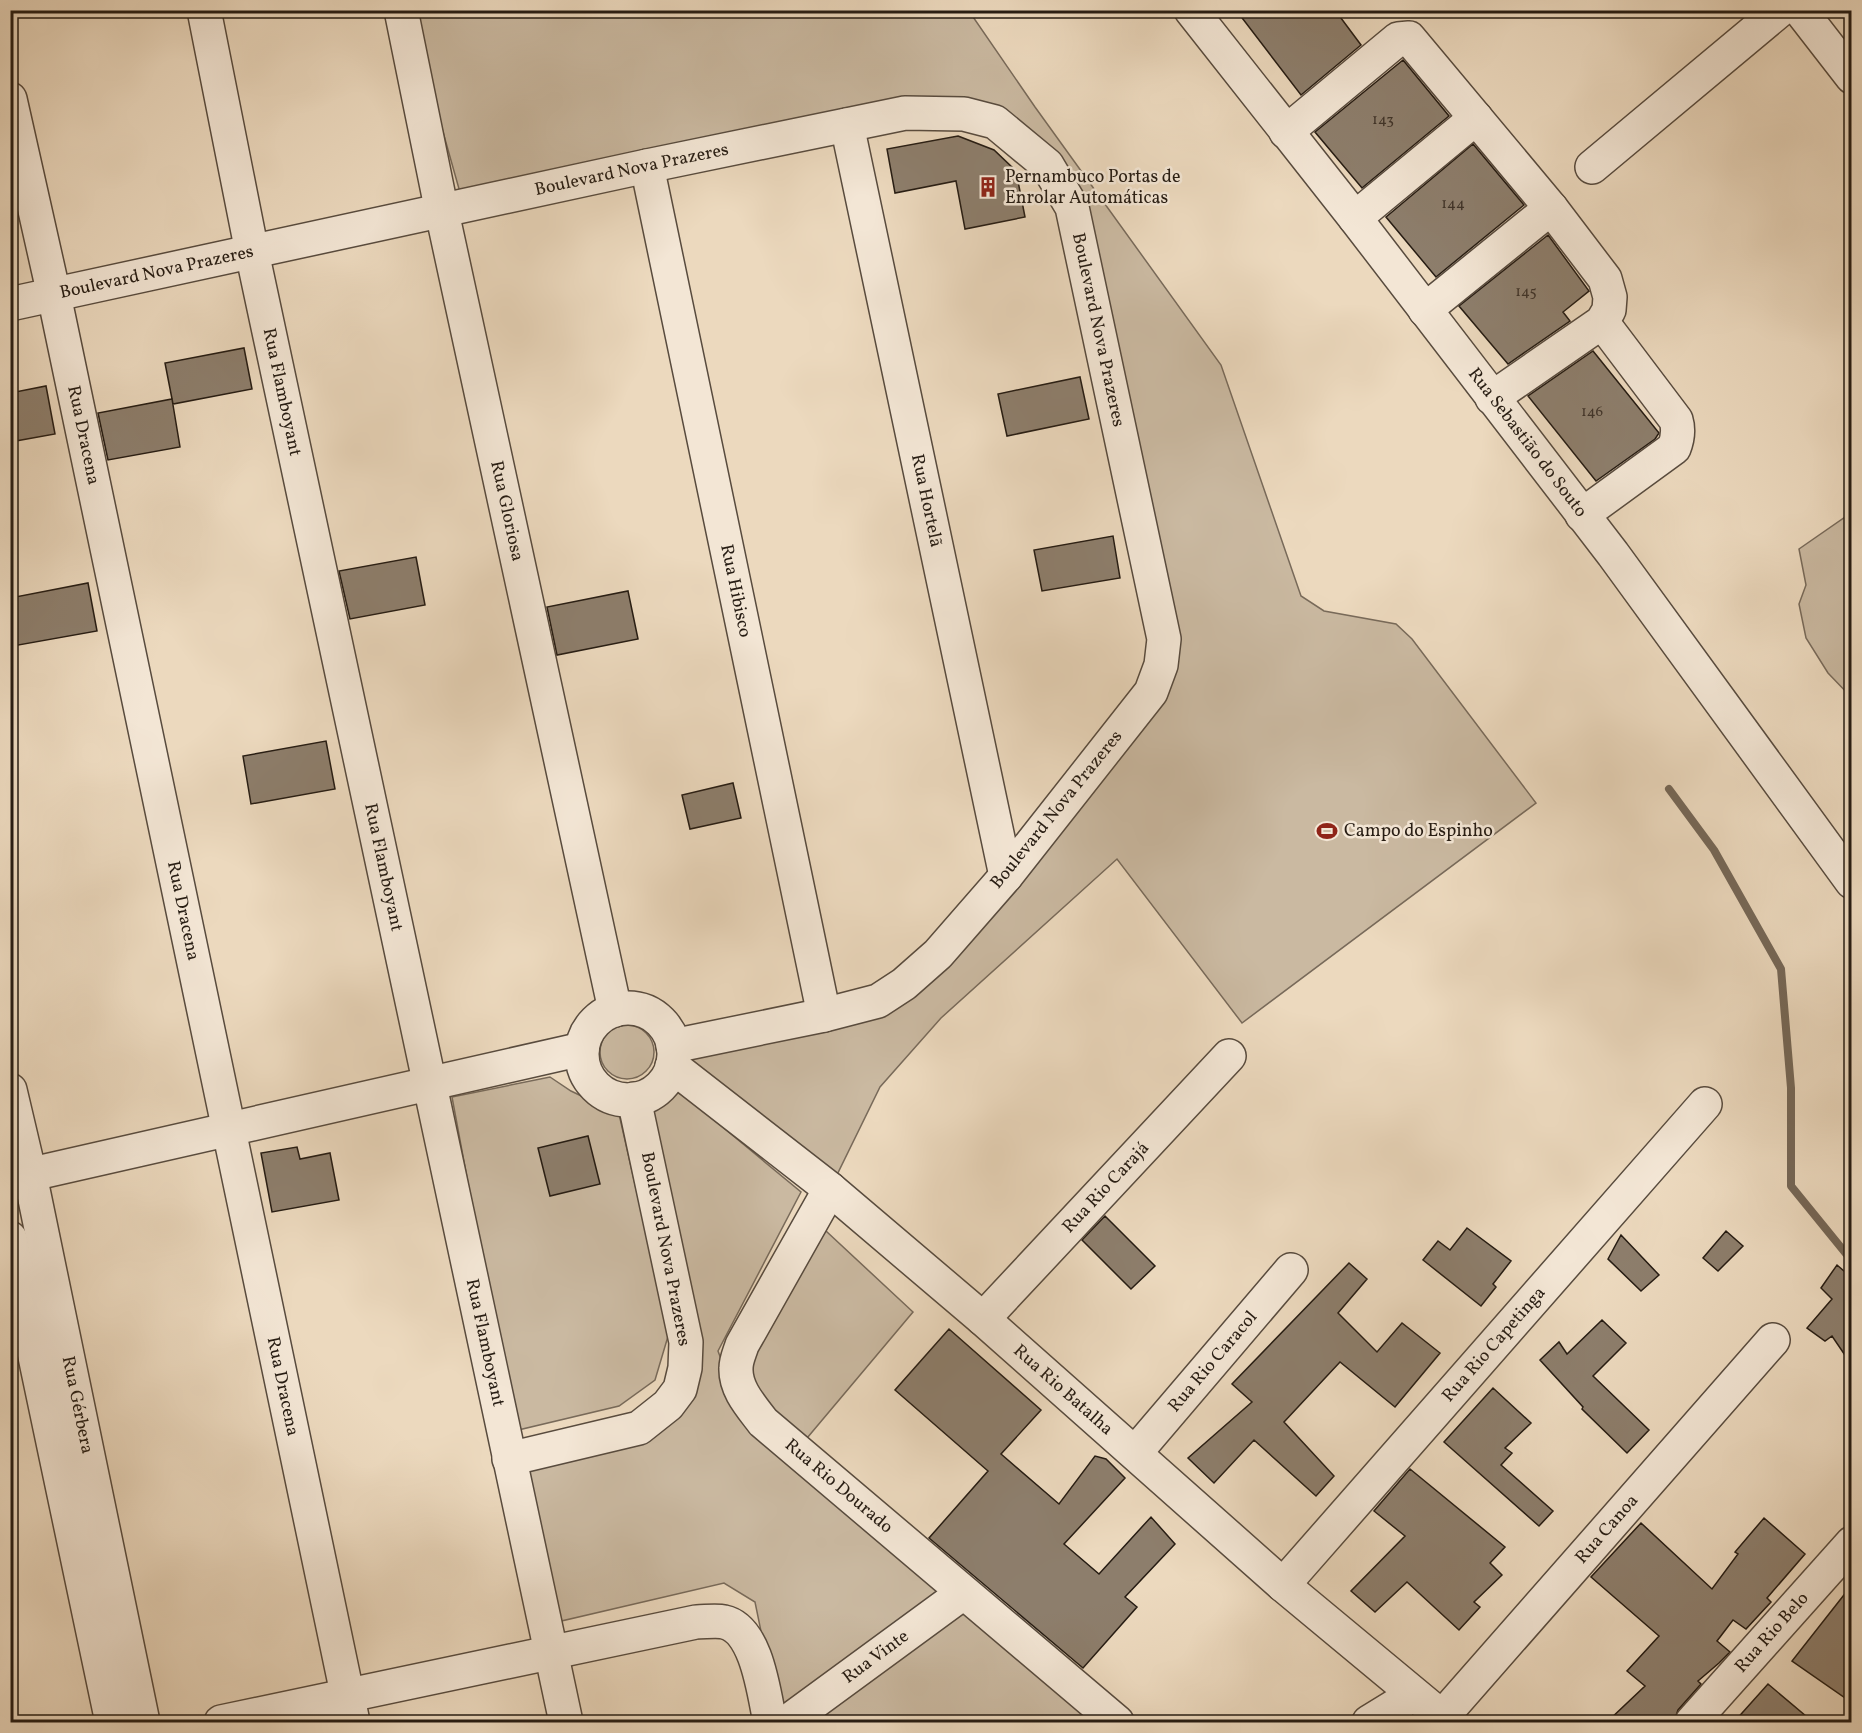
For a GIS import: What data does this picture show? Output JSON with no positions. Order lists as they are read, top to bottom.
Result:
{
  "streets": {
    "street": [
      "Boulevard Nova Prazeres",
      "Rua Flamboyant",
      "Rua Dracena",
      "Rua Sebastião do Souto",
      "Rua Hortelã",
      "Rua Gloriosa",
      "Rua Hibisco",
      "Rua Rio Carajá",
      "Rua Rio Capetinga",
      "Rua Rio Caracol",
      "Rua Rio Batalha",
      "Rua Gérbera",
      "Rua Rio Dourado",
      "Rua Canoa",
      "Rua Rio Belo",
      "Rua Vinte"
    ]
  },
  "crossings": [
    ["Boulevard Nova Prazeres", "Rua Flamboyant"],
    ["Boulevard Nova Prazeres", "Rua Dracena"],
    ["Boulevard Nova Prazeres", "Rua Hortelã"],
    ["Boulevard Nova Prazeres", "Rua Gloriosa"],
    ["Boulevard Nova Prazeres", "Rua Hibisco"],
    ["Boulevard Nova Prazeres", "Rua Rio Batalha"],
    ["Rua Gloriosa", "Rua Rio Batalha"],
    ["Rua Rio Carajá", "Rua Rio Batalha"],
    ["Rua Rio Capetinga", "Rua Rio Batalha"],
    ["Rua Rio Caracol", "Rua Rio Batalha"],
    ["Rua Rio Batalha", "Rua Rio Dourado"],
    ["Rua Rio Batalha", "Rua Canoa"],
    ["Rua Rio Dourado", "Rua Vinte"]
  ],
  "places": {
    "building": ["Pernambuco Portas de Enrolar Automáticas"],
    "sports": ["Campo do Espinho"]
  },
  "house_numbers": [
    "143",
    "144",
    "145",
    "146"
  ]
}
